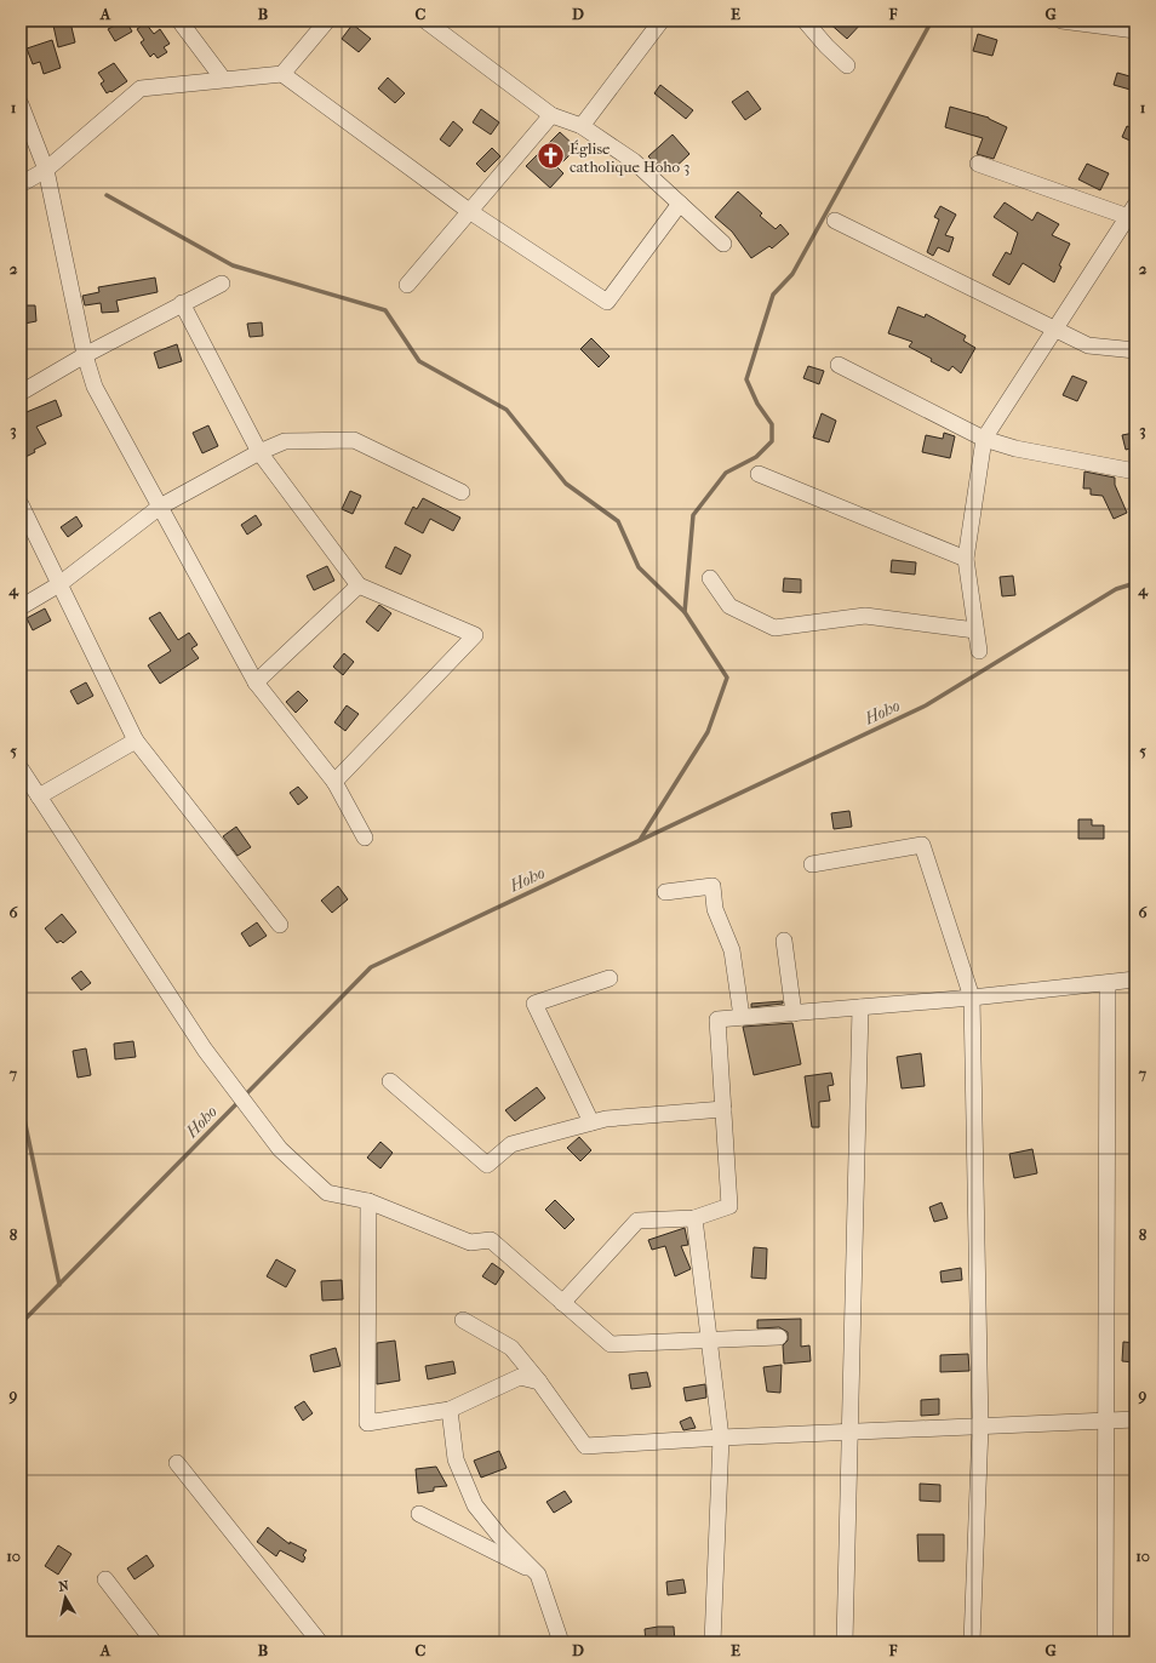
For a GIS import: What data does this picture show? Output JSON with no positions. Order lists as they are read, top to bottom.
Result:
{
  "water": ["Hoho"],
  "places": {
    "church": ["Église catholique Hoho 3"]
  },
  "north": "top",
  "grid": {
    "columns": [
      "A",
      "B",
      "C",
      "D",
      "E",
      "F",
      "G"
    ],
    "rows": [
      "1",
      "2",
      "3",
      "4",
      "5",
      "6",
      "7",
      "8",
      "9",
      "10"
    ]
  }
}
